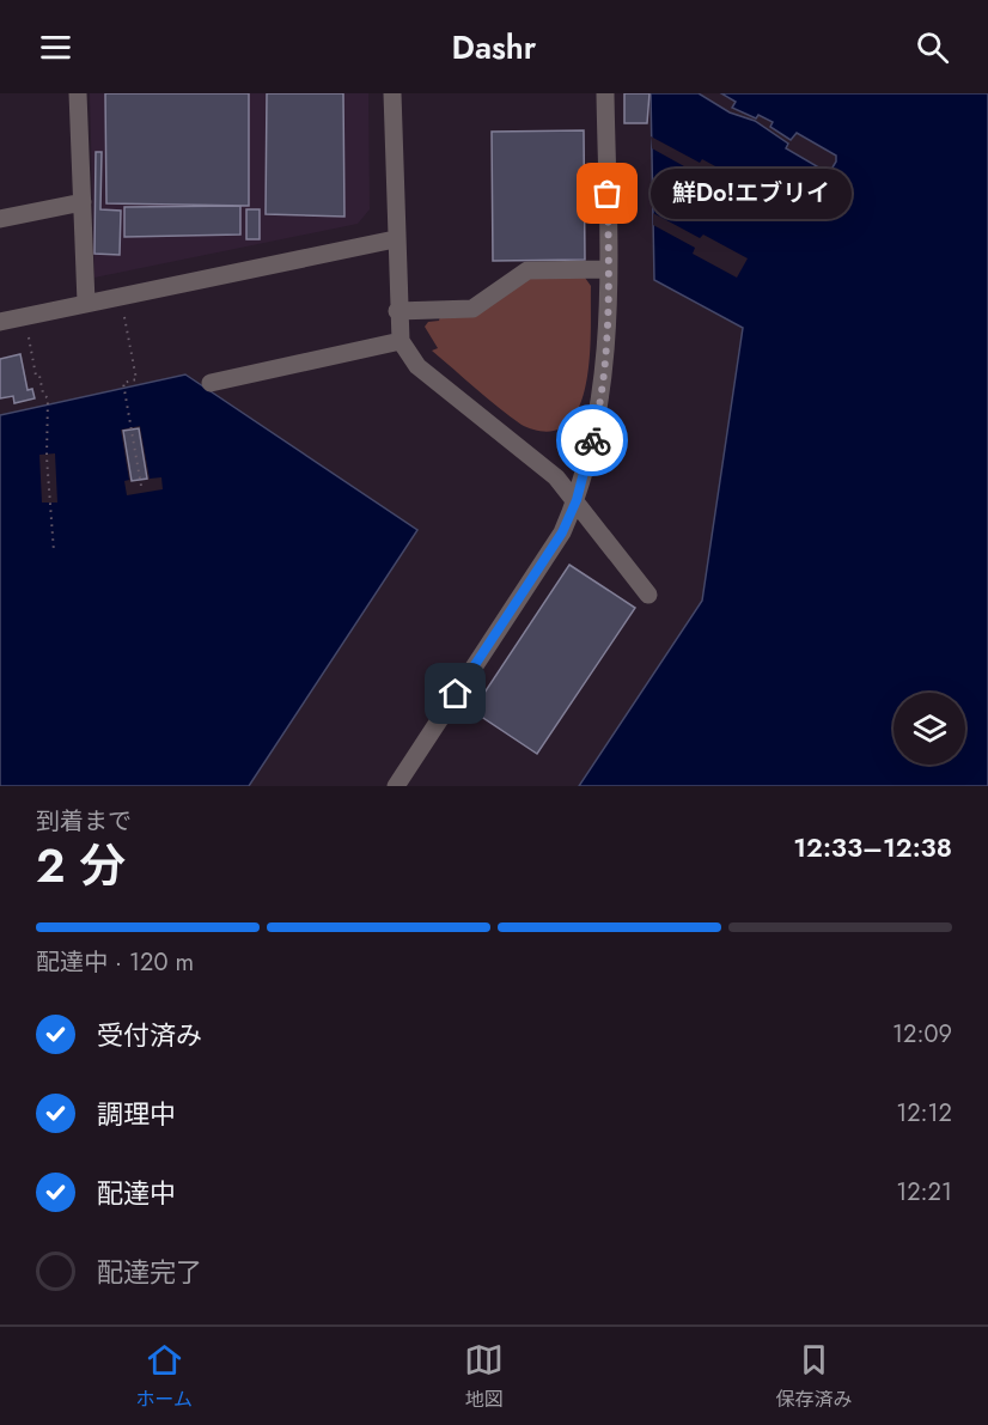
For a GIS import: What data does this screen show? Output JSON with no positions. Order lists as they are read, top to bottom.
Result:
{
  "places": ["鮮Do!エブリイ"],
  "page": {
    "header": "Dashr",
    "bubble": "鮮Do!エブリイ",
    "heading": ["2 分", "到着まで", "12:33–12:38"],
    "bar": "配達中 · 120 m",
    "list": [
      ["受付済み", "12:09"],
      ["調理中", "12:12"],
      ["配達中", "12:21"],
      "配達完了"
    ],
    "tabs": ["ホーム", "地図", "保存済み"]
  }
}
